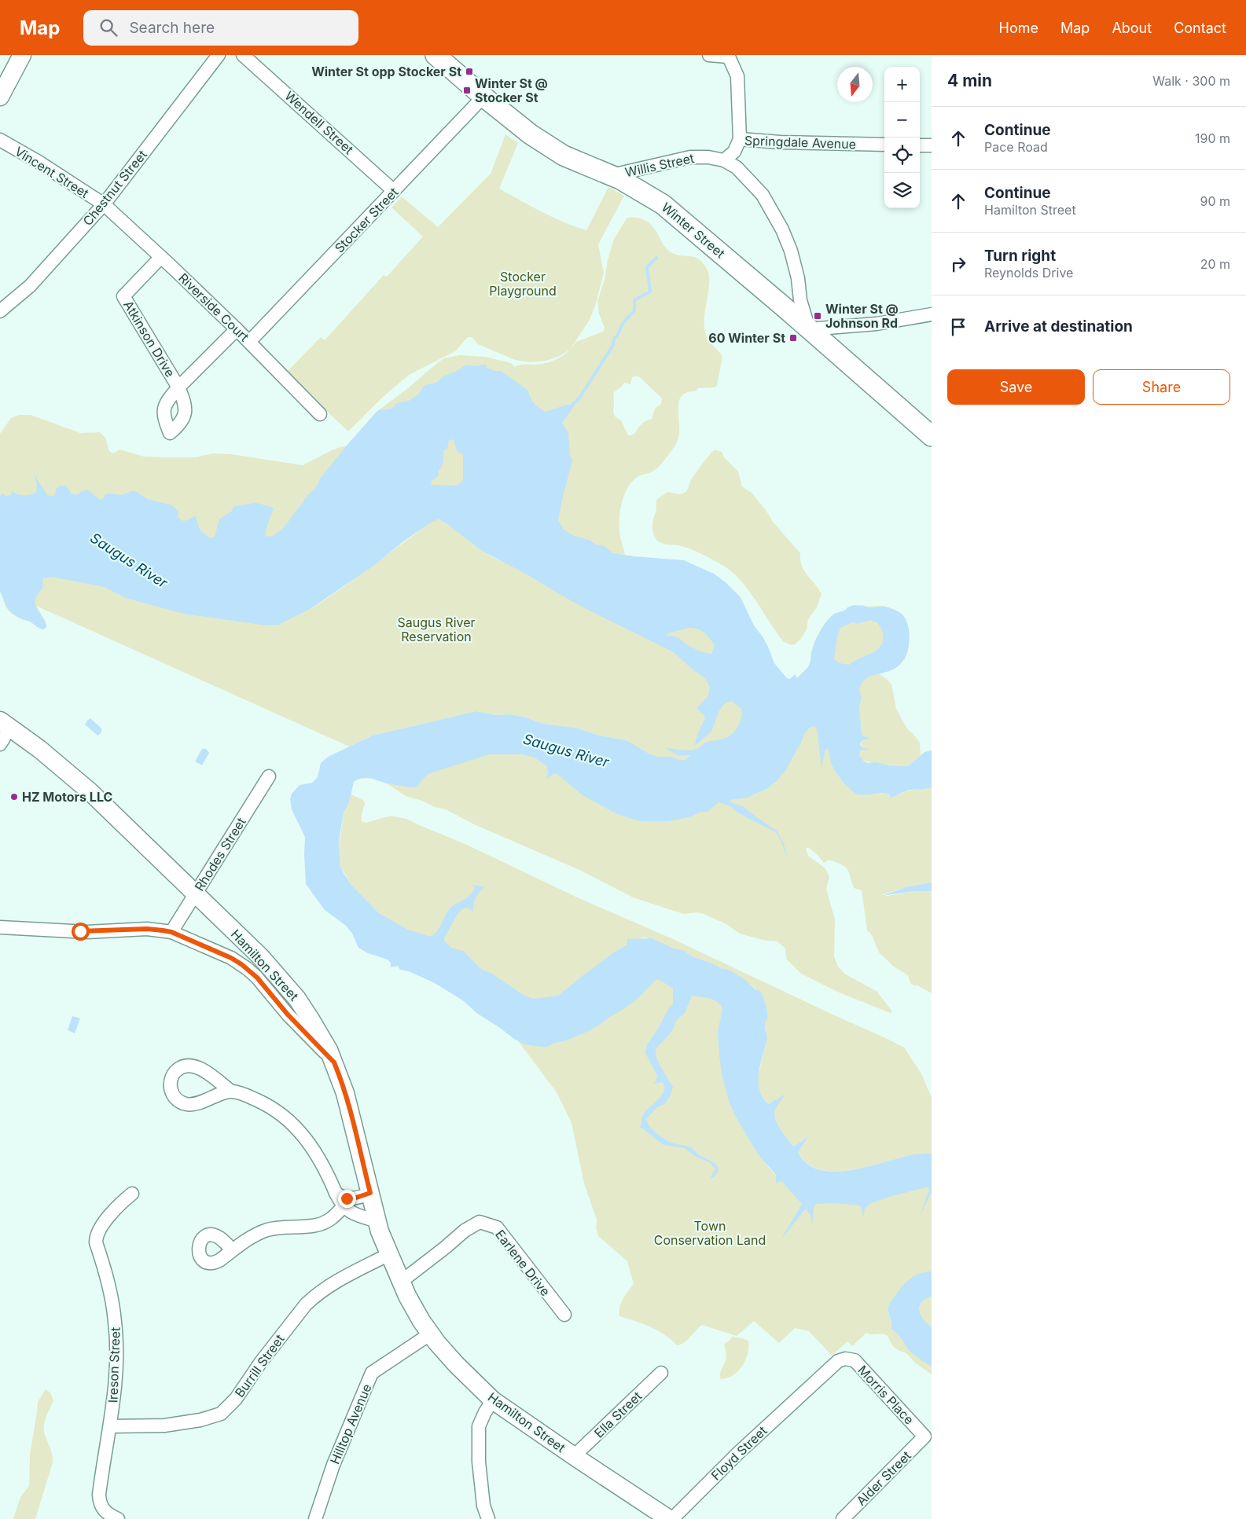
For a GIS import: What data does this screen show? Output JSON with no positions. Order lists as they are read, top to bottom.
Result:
{
  "streets": {
    "main road": ["Winter Street", "Hamilton Street"],
    "street": [
      "Wendell Street",
      "Springdale Avenue",
      "Willis Street",
      "Vincent Street",
      "Chestnut Street",
      "Stocker Street",
      "Riverside Court",
      "Atkinson Drive",
      "Rhodes Street",
      "Earlene Drive",
      "Ireson Street",
      "Burrill Street",
      "Morris Place",
      "Ella Street",
      "Hilltop Avenue",
      "Floyd Street",
      "Alder Street"
    ]
  },
  "crossings": [
    ["Wendell Street", "Stocker Street"],
    ["Springdale Avenue", "Willis Street"],
    ["Willis Street", "Winter Street"],
    ["Vincent Street", "Chestnut Street"],
    ["Vincent Street", "Riverside Court"],
    ["Chestnut Street", "Riverside Court"],
    ["Stocker Street", "Winter Street"],
    ["Stocker Street", "Riverside Court"],
    ["Riverside Court", "Atkinson Drive"],
    ["Rhodes Street", "Hamilton Street"],
    ["Hamilton Street", "Earlene Drive"],
    ["Hamilton Street", "Burrill Street"],
    ["Hamilton Street", "Ella Street"],
    ["Hamilton Street", "Hilltop Avenue"],
    ["Hamilton Street", "Floyd Street"],
    ["Ireson Street", "Burrill Street"],
    ["Morris Place", "Floyd Street"],
    ["Morris Place", "Alder Street"]
  ],
  "water": ["Saugus River"],
  "parks": ["Stocker Playground", "Saugus River Reservation", "Town Conservation Land"],
  "places": {
    "transit": [
      "Winter St opp Stocker St",
      "Winter St @ Stocker St",
      "Winter St @ Johnson Rd",
      "60 Winter St"
    ],
    "other": ["HZ Motors LLC"]
  },
  "north": "bottom",
  "page": {
    "header": "Map",
    "search": "Search here",
    "nav": [
      "Home",
      "Map",
      "About",
      "Contact"
    ],
    "heading": ["4 min", "Walk · 300 m"],
    "map_buttons": ["+", "−"],
    "list": [
      ["Continue", "Pace Road", "190 m"],
      ["Continue", "Hamilton Street", "90 m"],
      ["Turn right", "Reynolds Drive", "20 m"],
      "Arrive at destination"
    ],
    "buttons": ["Save", "Share"]
  }
}
